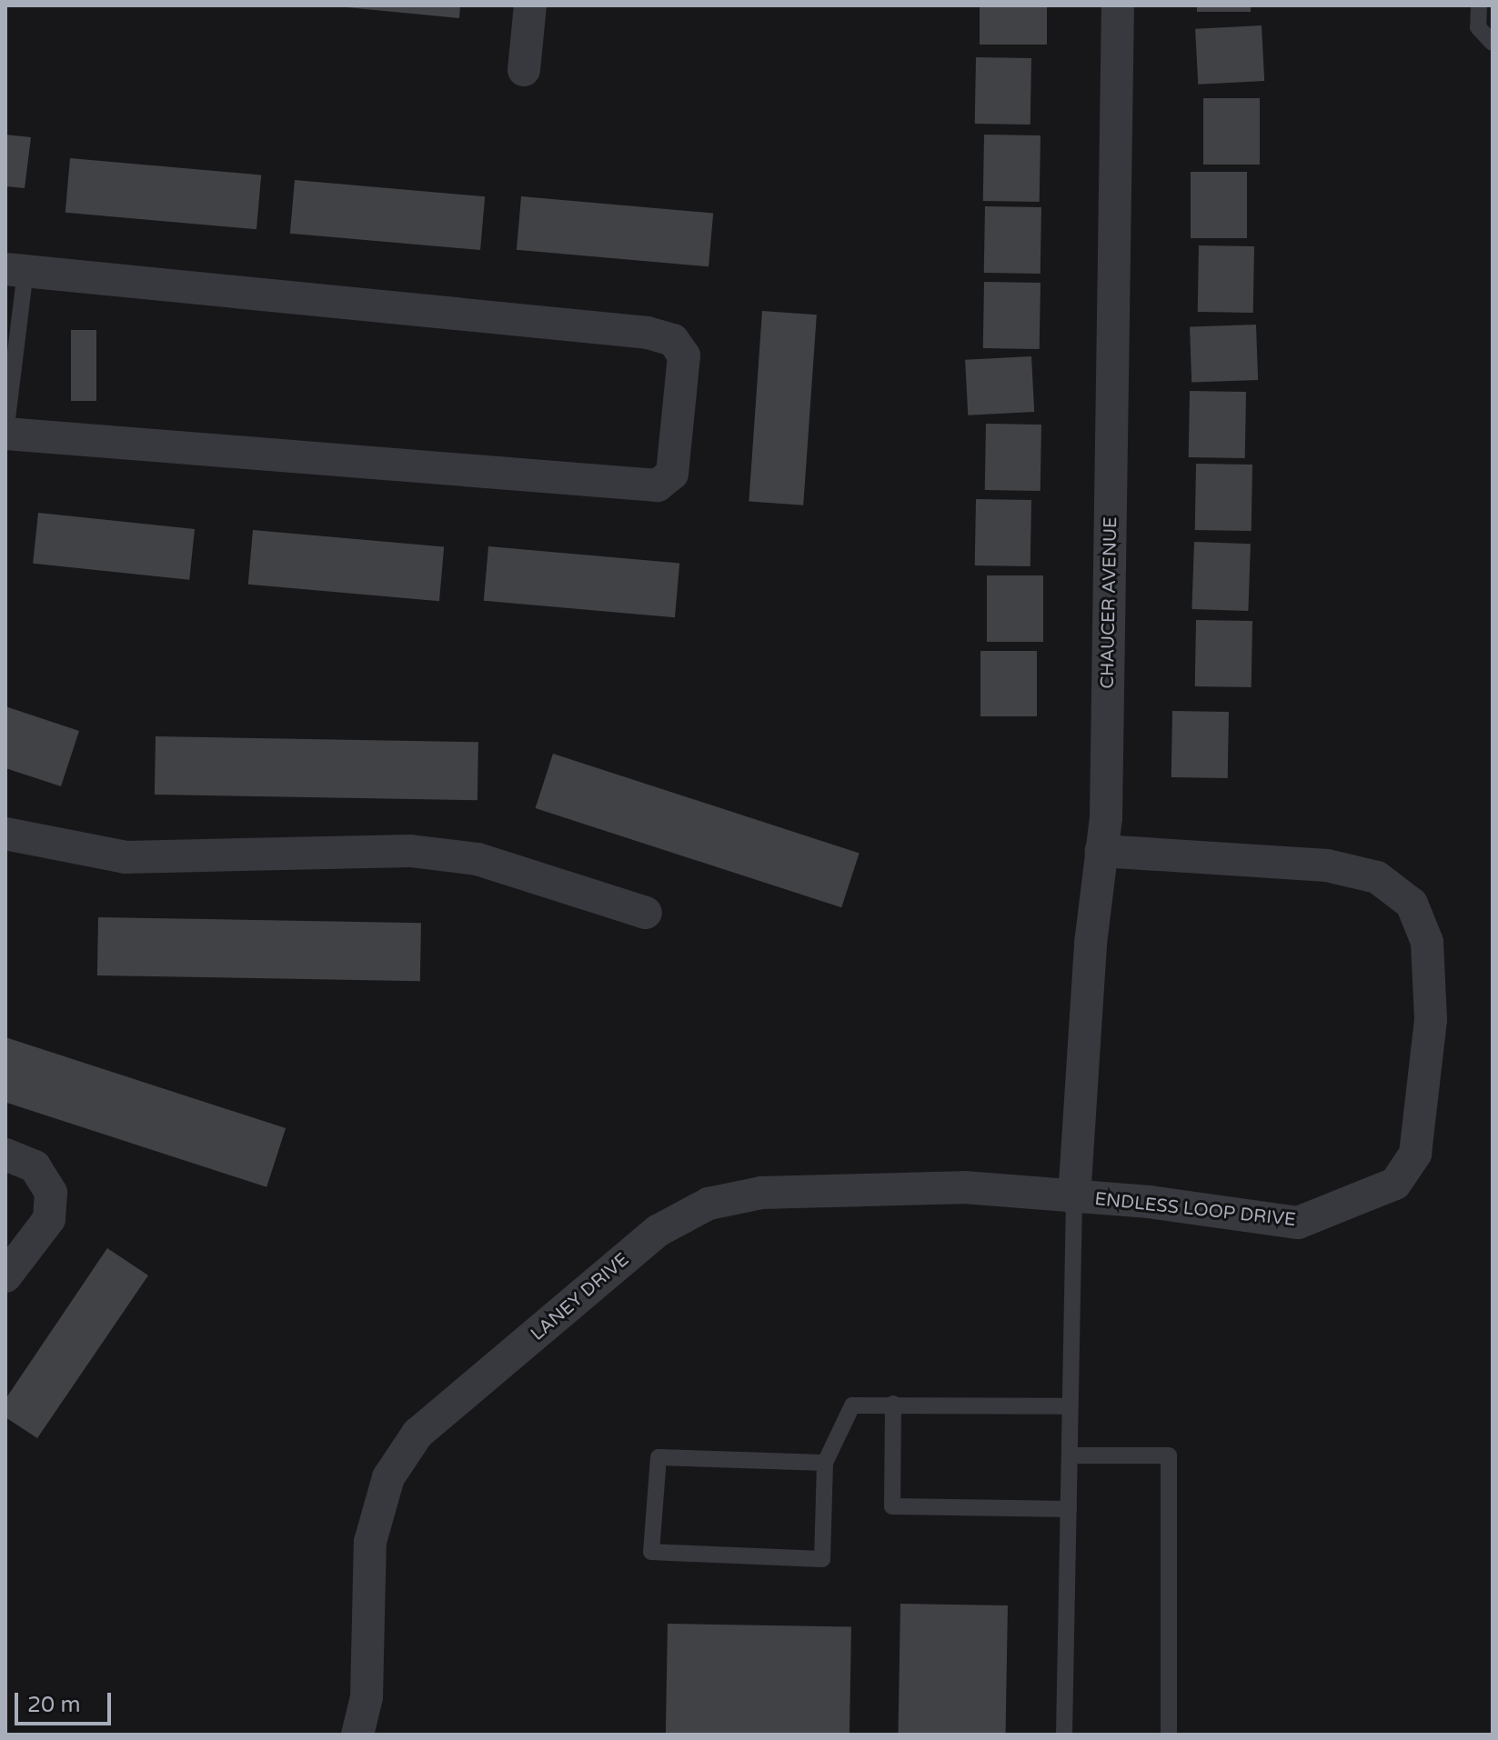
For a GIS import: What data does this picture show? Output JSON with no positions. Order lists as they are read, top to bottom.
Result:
{
  "streets": {
    "street": ["CHAUCER AVENUE", "ENDLESS LOOP DRIVE", "LANEY DRIVE"]
  },
  "crossings": [
    ["CHAUCER AVENUE", "ENDLESS LOOP DRIVE"],
    ["CHAUCER AVENUE", "LANEY DRIVE"],
    ["ENDLESS LOOP DRIVE", "LANEY DRIVE"]
  ],
  "scale_bar": "20 m"
}
